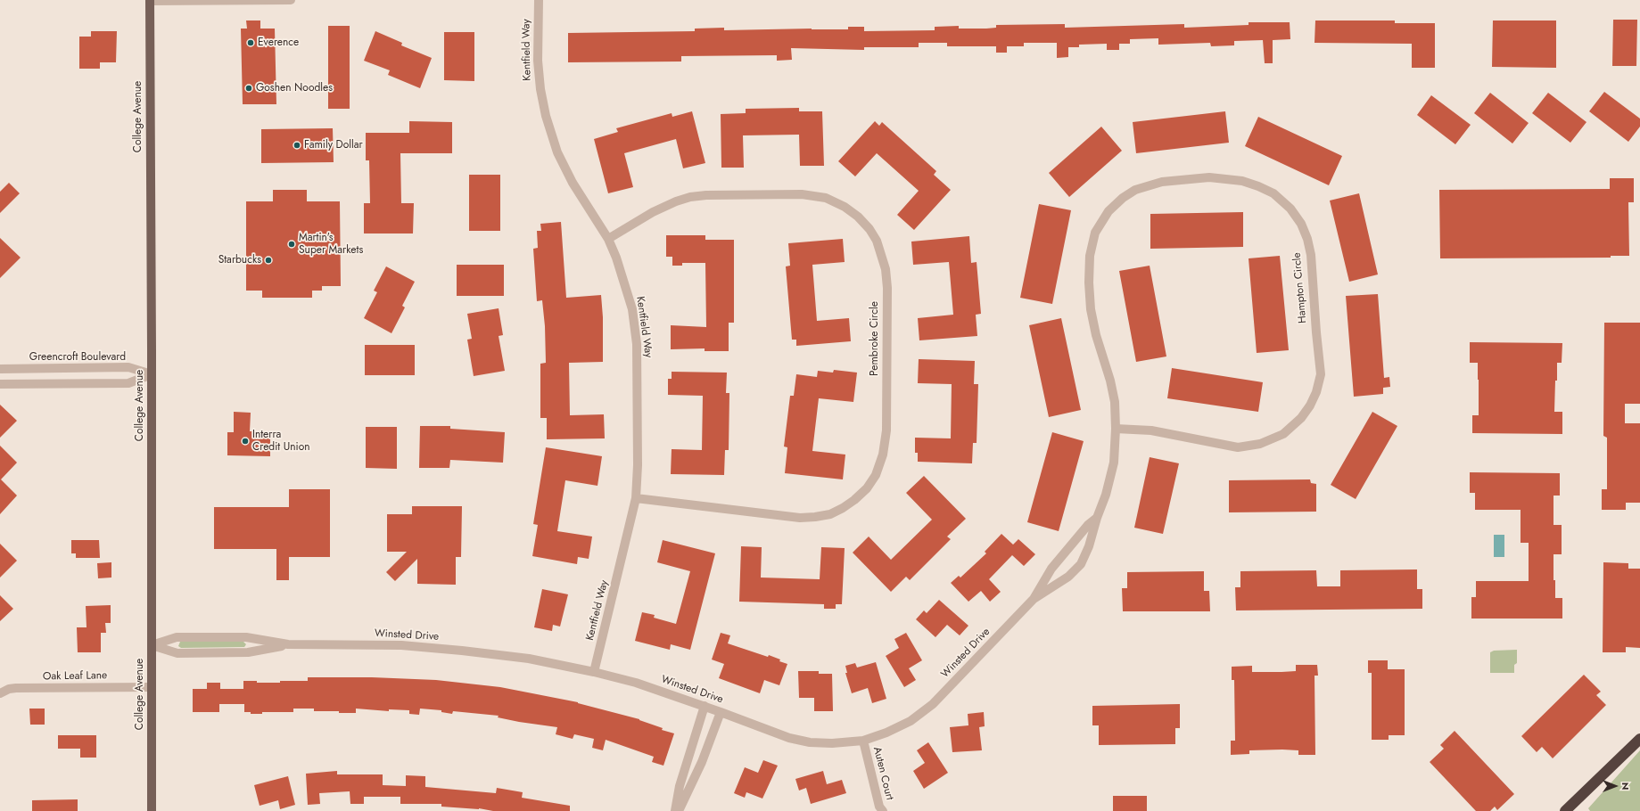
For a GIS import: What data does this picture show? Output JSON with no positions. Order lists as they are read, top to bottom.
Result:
{
  "streets": {
    "main road": ["College Avenue"],
    "street": [
      "Kentfield Way",
      "Hampton Circle",
      "Pembroke Circle",
      "Greencroft Boulevard",
      "Winsted Drive",
      "Oak Leaf Lane",
      "Auten Court"
    ]
  },
  "crossings": [
    ["Kentfield Way", "Pembroke Circle"],
    ["Kentfield Way", "Winsted Drive"],
    ["College Avenue", "Greencroft Boulevard"],
    ["College Avenue", "Winsted Drive"],
    ["College Avenue", "Oak Leaf Lane"],
    ["Hampton Circle", "Winsted Drive"],
    ["Winsted Drive", "Auten Court"]
  ],
  "places": [
    "Everence",
    "Goshen Noodles",
    "Family Dollar",
    "Martin's Super Markets",
    "Starbucks",
    "Interra Credit Union"
  ],
  "north": "right"
}
